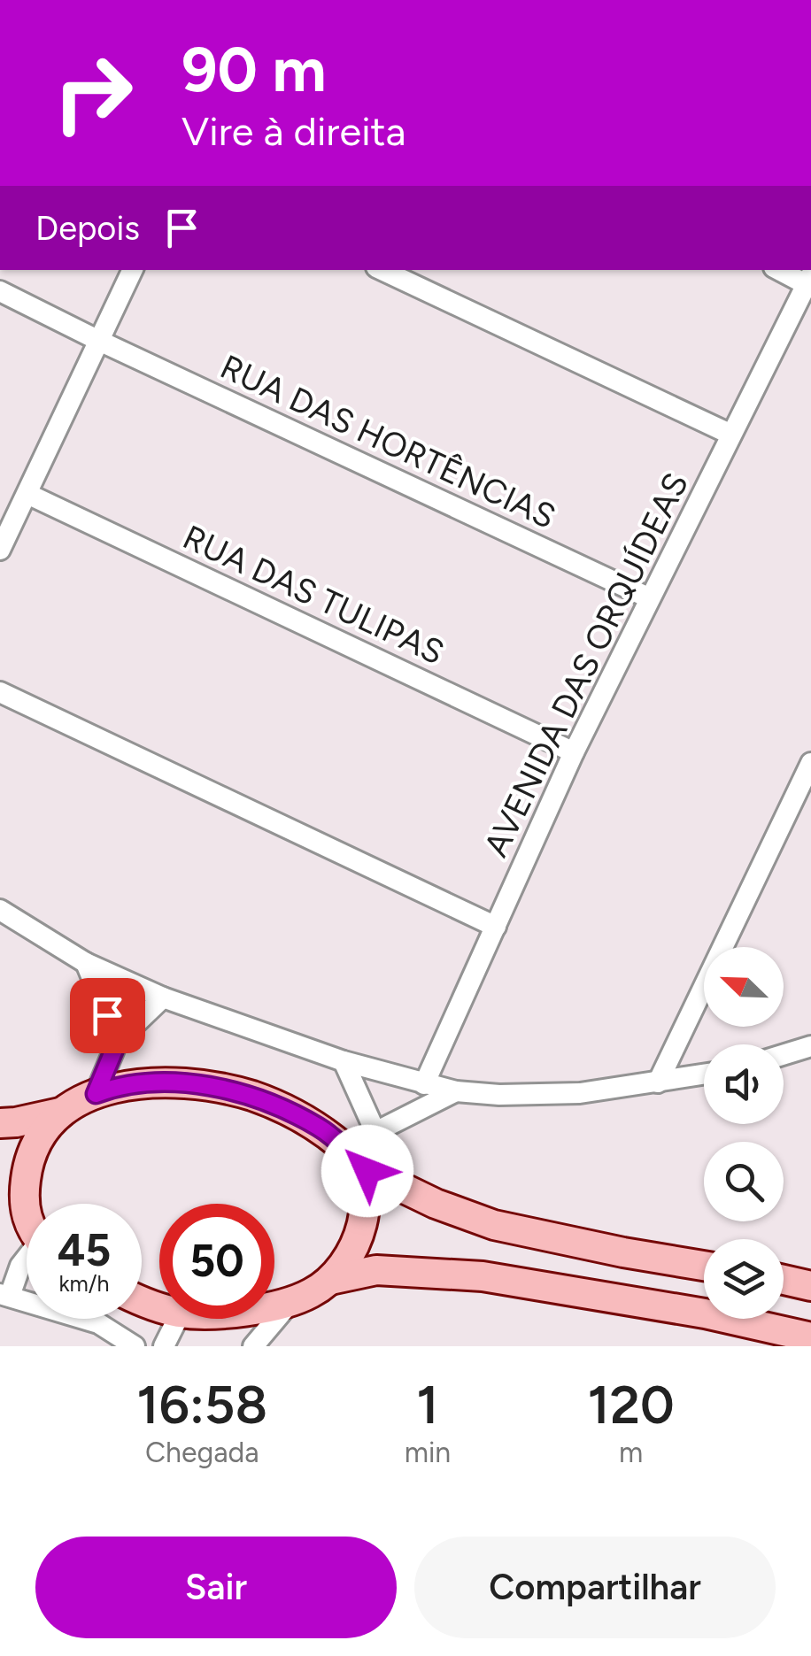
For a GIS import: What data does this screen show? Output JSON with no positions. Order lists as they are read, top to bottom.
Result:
{
  "streets": {
    "street": ["RUA DAS HORTÊNCIAS", "RUA DAS TULIPAS", "AVENIDA DAS ORQUÍDEAS"]
  },
  "crossings": [
    ["RUA DAS HORTÊNCIAS", "AVENIDA DAS ORQUÍDEAS"],
    ["RUA DAS TULIPAS", "AVENIDA DAS ORQUÍDEAS"]
  ],
  "north": "top left",
  "page": {
    "turn": ["90 m", "Vire à direita"],
    "then": "Depois",
    "speed": "45 km/h",
    "limit": "50",
    "eta": [
      "16:58",
      "Chegada",
      "1",
      "min",
      "120",
      "m"
    ],
    "buttons": ["Sair", "Compartilhar"]
  }
}
